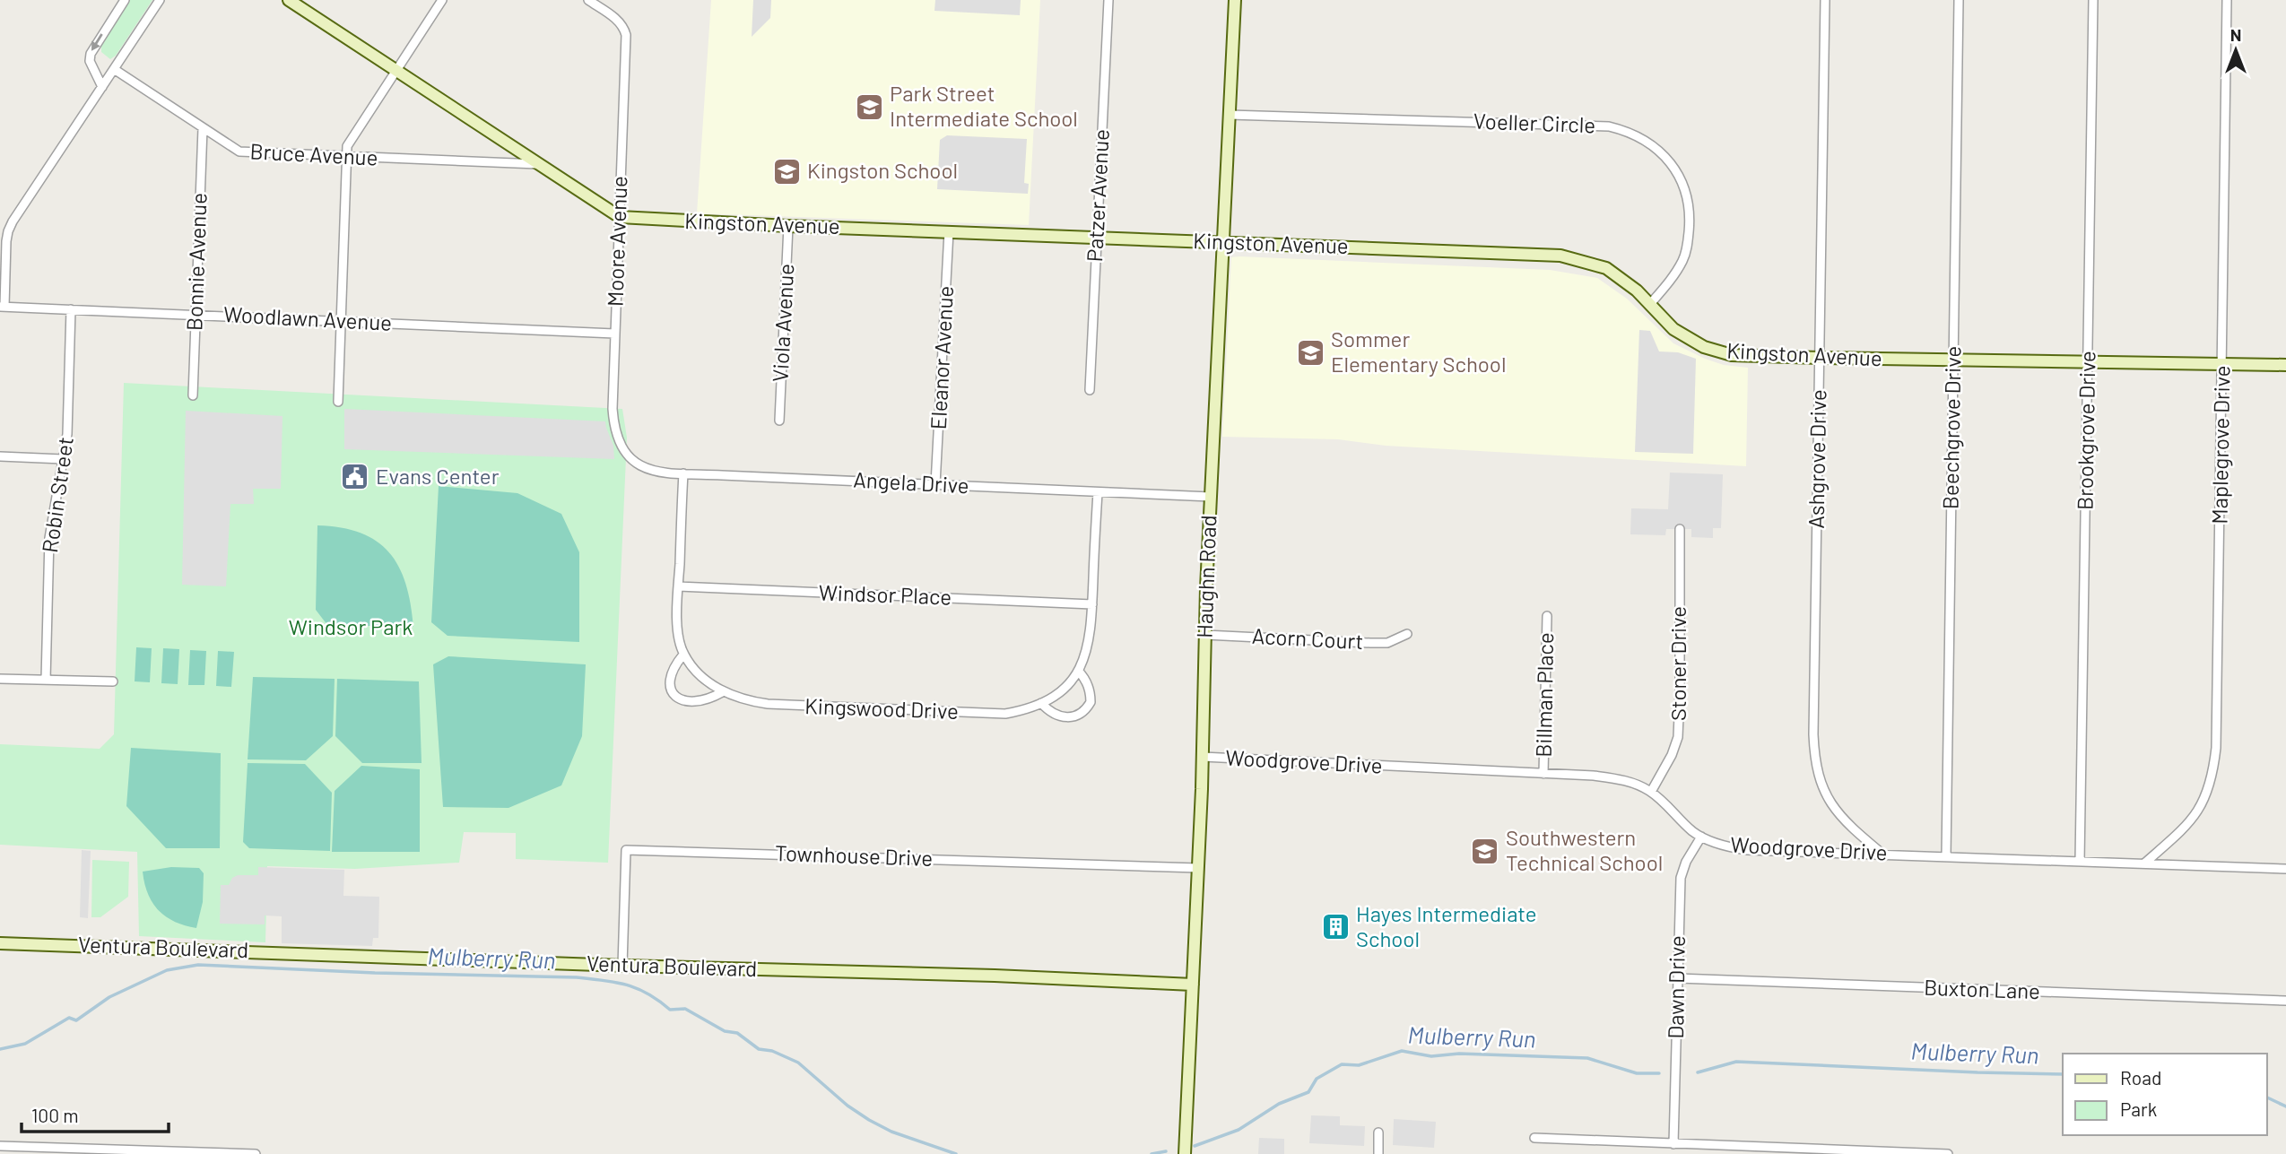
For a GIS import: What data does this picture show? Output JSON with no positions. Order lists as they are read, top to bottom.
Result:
{
  "streets": {
    "street": [
      "Voeller Circle",
      "Bruce Avenue",
      "Patzer Avenue",
      "Kingston Avenue",
      "Moore Avenue",
      "Bonnie Avenue",
      "Woodlawn Avenue",
      "Viola Avenue",
      "Eleanor Avenue",
      "Beechgrove Drive",
      "Brookgrove Drive",
      "Maplegrove Drive",
      "Ashgrove Drive",
      "Angela Drive",
      "Robin Street",
      "Haughn Road",
      "Windsor Place",
      "Acorn Court",
      "Stoner Drive",
      "Billman Place",
      "Kingswood Drive",
      "Woodgrove Drive",
      "Townhouse Drive",
      "Ventura Boulevard",
      "Dawn Drive",
      "Buxton Lane"
    ]
  },
  "crossings": [
    ["Voeller Circle", "Kingston Avenue"],
    ["Voeller Circle", "Haughn Road"],
    ["Bruce Avenue", "Bonnie Avenue"],
    ["Patzer Avenue", "Kingston Avenue"],
    ["Kingston Avenue", "Moore Avenue"],
    ["Kingston Avenue", "Viola Avenue"],
    ["Kingston Avenue", "Eleanor Avenue"],
    ["Kingston Avenue", "Beechgrove Drive"],
    ["Kingston Avenue", "Brookgrove Drive"],
    ["Kingston Avenue", "Maplegrove Drive"],
    ["Kingston Avenue", "Ashgrove Drive"],
    ["Kingston Avenue", "Haughn Road"],
    ["Moore Avenue", "Woodlawn Avenue"],
    ["Moore Avenue", "Angela Drive"],
    ["Bonnie Avenue", "Woodlawn Avenue"],
    ["Woodlawn Avenue", "Robin Street"],
    ["Eleanor Avenue", "Angela Drive"],
    ["Beechgrove Drive", "Woodgrove Drive"],
    ["Brookgrove Drive", "Woodgrove Drive"],
    ["Maplegrove Drive", "Woodgrove Drive"],
    ["Ashgrove Drive", "Woodgrove Drive"],
    ["Angela Drive", "Haughn Road"],
    ["Angela Drive", "Kingswood Drive"],
    ["Haughn Road", "Acorn Court"],
    ["Haughn Road", "Woodgrove Drive"],
    ["Haughn Road", "Townhouse Drive"],
    ["Haughn Road", "Ventura Boulevard"],
    ["Windsor Place", "Kingswood Drive"],
    ["Stoner Drive", "Woodgrove Drive"],
    ["Billman Place", "Woodgrove Drive"],
    ["Woodgrove Drive", "Dawn Drive"],
    ["Townhouse Drive", "Ventura Boulevard"],
    ["Dawn Drive", "Buxton Lane"]
  ],
  "water": ["Mulberry Run"],
  "parks": ["Windsor Park"],
  "places": {
    "school or university": [
      "Park Street Intermediate School",
      "Kingston School",
      "Sommer Elementary School",
      "Southwestern Technical School"
    ],
    "public building": ["Evans Center"],
    "building": ["Hayes Intermediate School"]
  },
  "legend": ["Road", "Park"],
  "scale_bar": "100 m",
  "north": "top"
}
